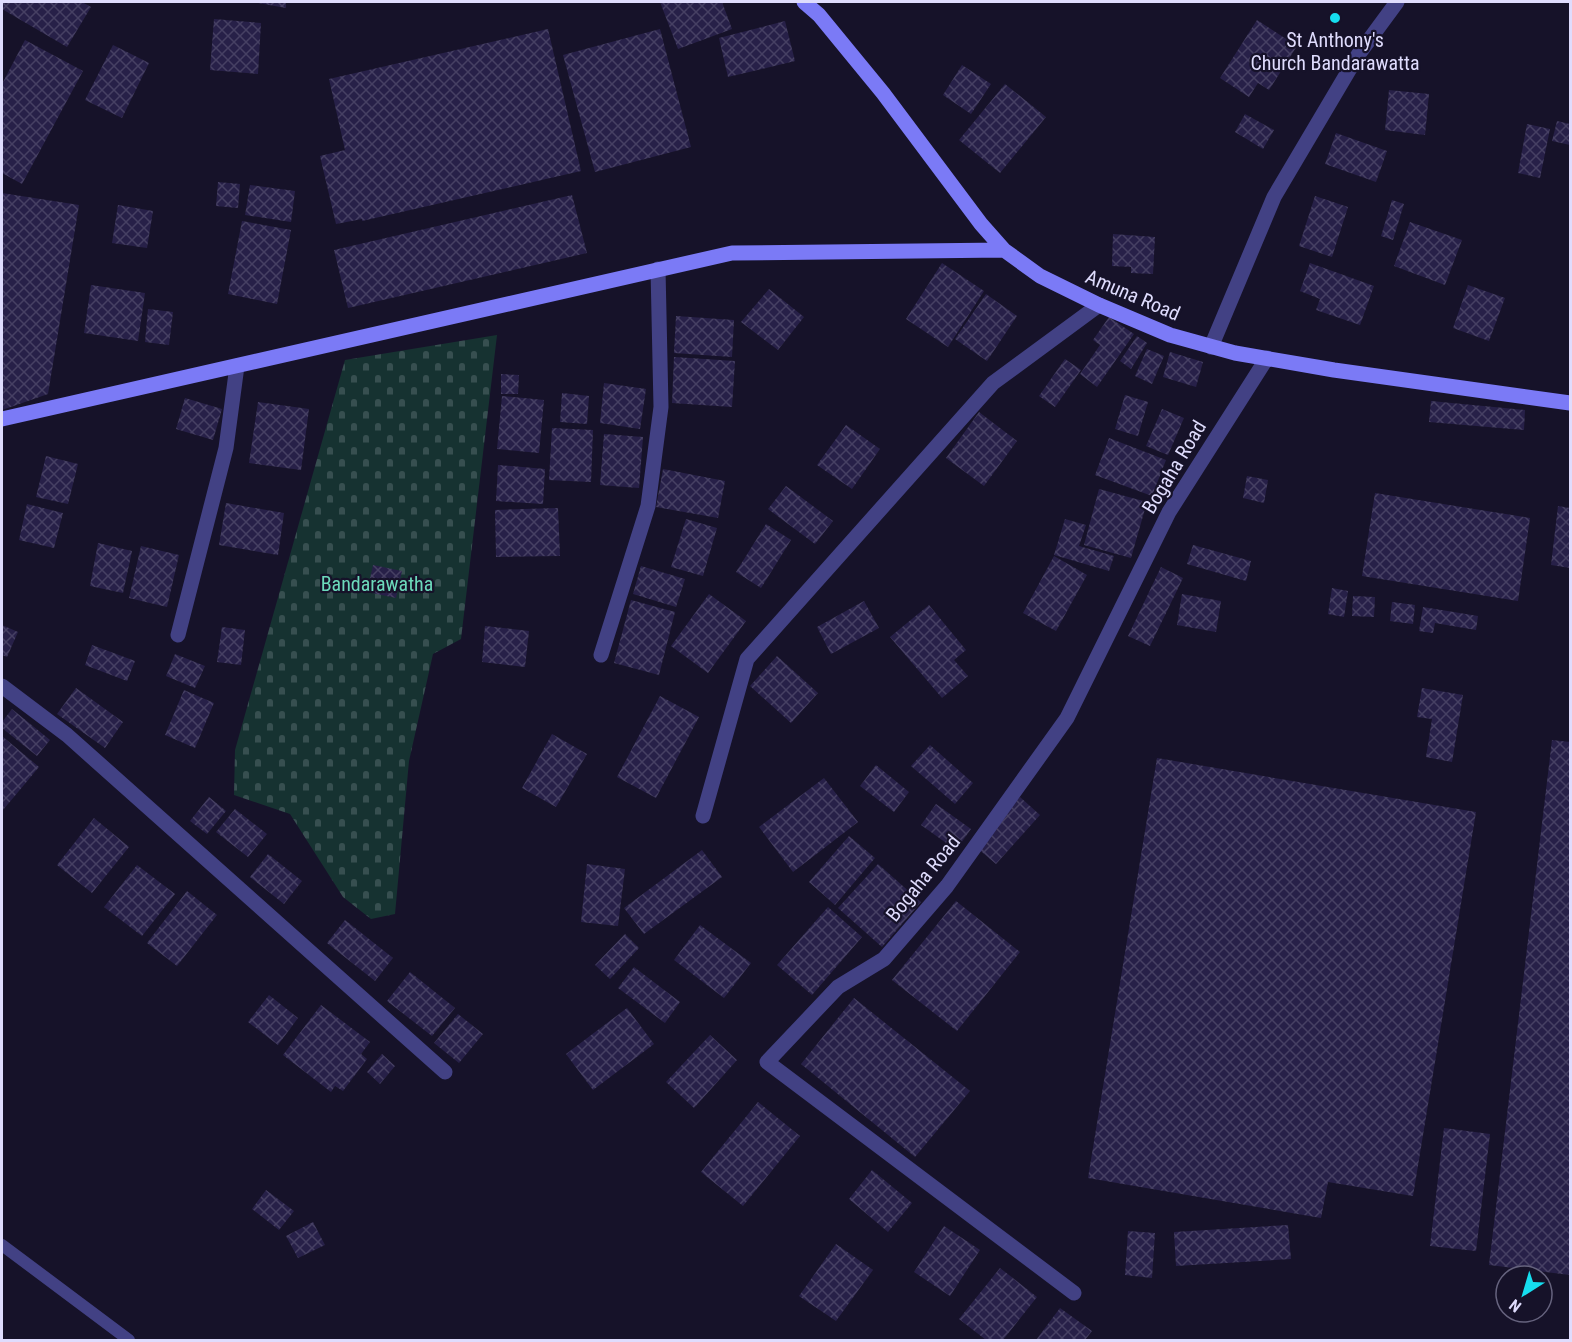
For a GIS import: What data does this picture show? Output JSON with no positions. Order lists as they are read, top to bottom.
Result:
{
  "streets": {
    "street": ["Amuna Road", "Bogaha Road"]
  },
  "crossings": [
    ["Amuna Road", "Bogaha Road"]
  ],
  "parks": ["Bandarawatha"],
  "places": ["St Anthony's Church Bandarawatta"],
  "north": "bottom left"
}
